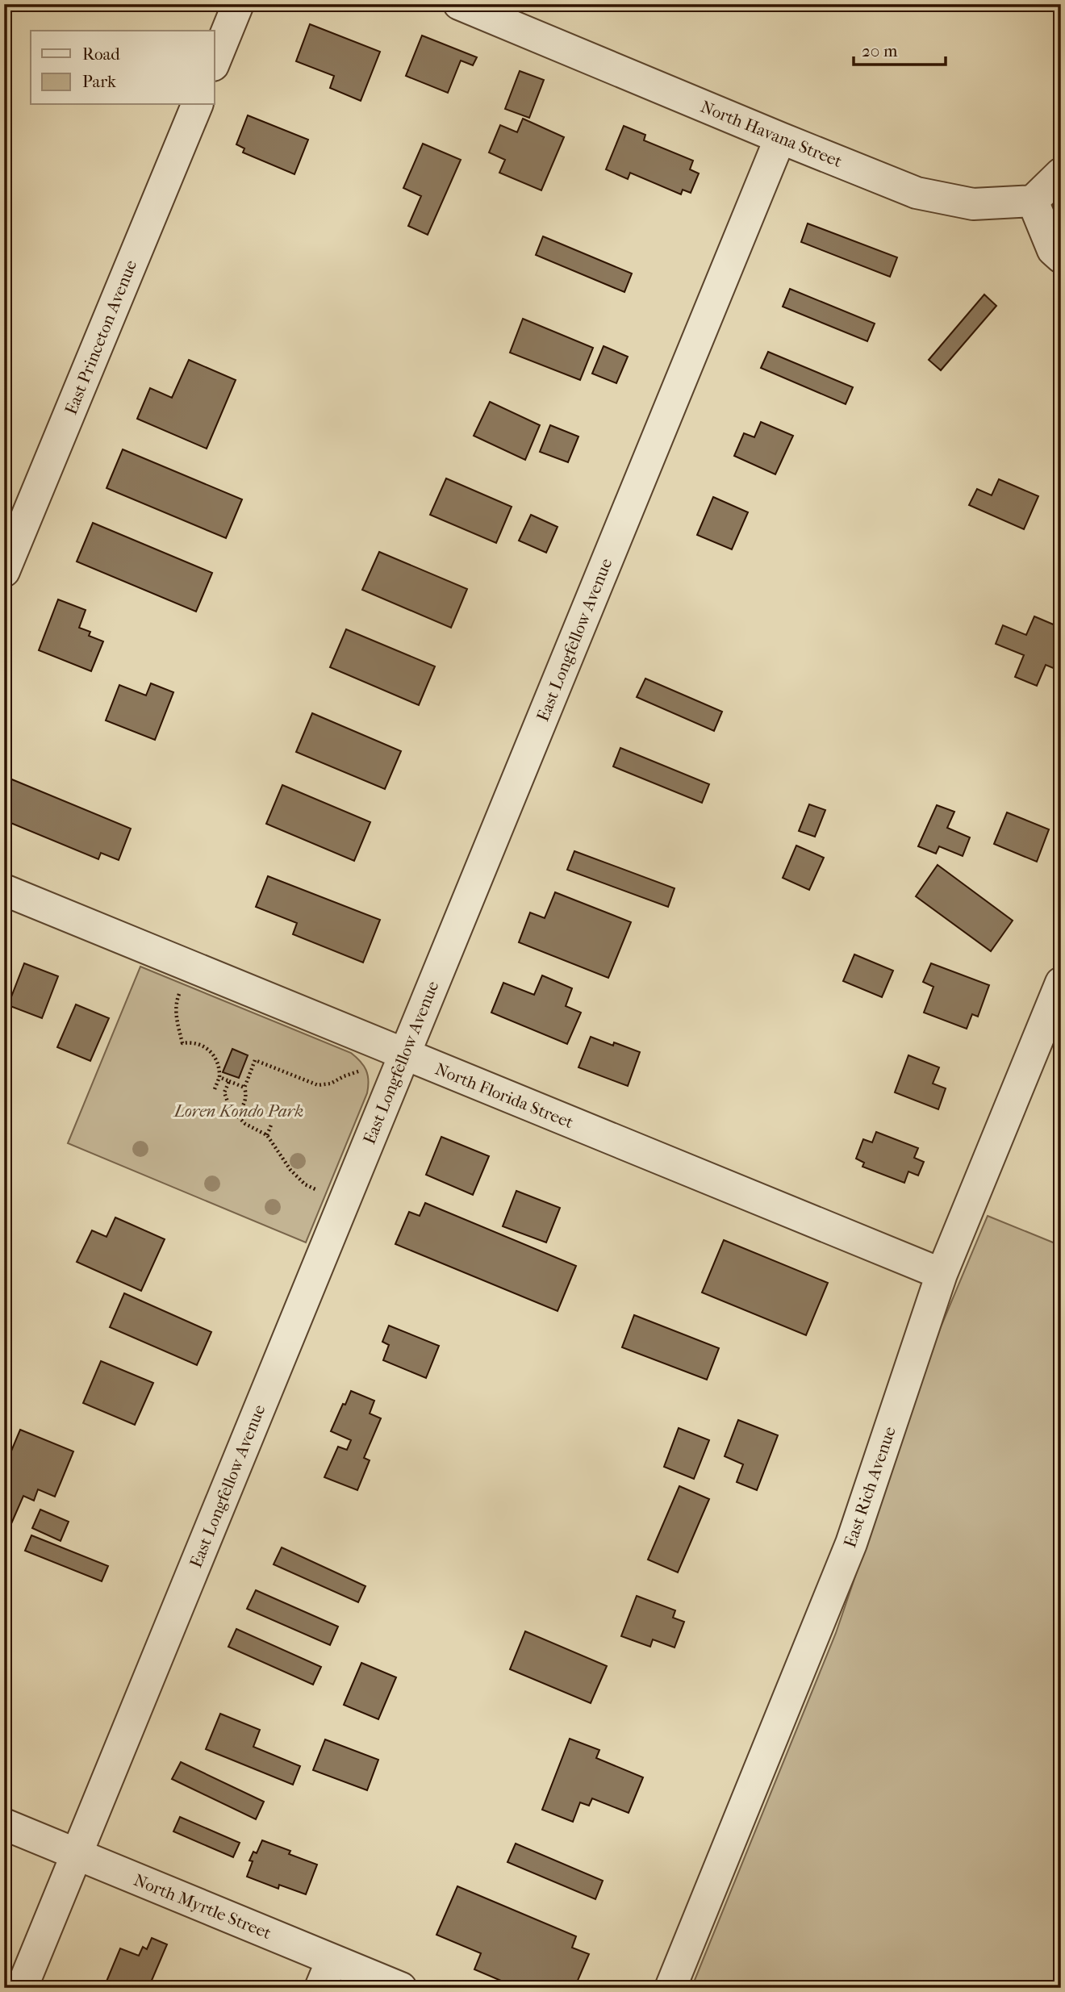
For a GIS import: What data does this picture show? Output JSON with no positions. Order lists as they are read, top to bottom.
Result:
{
  "streets": {
    "street": [
      "North Havana Street",
      "East Princeton Avenue",
      "East Longfellow Avenue",
      "North Florida Street",
      "East Rich Avenue",
      "North Myrtle Street"
    ]
  },
  "crossings": [
    ["North Havana Street", "East Longfellow Avenue"],
    ["East Longfellow Avenue", "North Florida Street"],
    ["East Longfellow Avenue", "North Myrtle Street"],
    ["North Florida Street", "East Rich Avenue"]
  ],
  "parks": ["Loren Kondo Park"],
  "legend": ["Road", "Park"],
  "scale_bar": "20 m"
}
